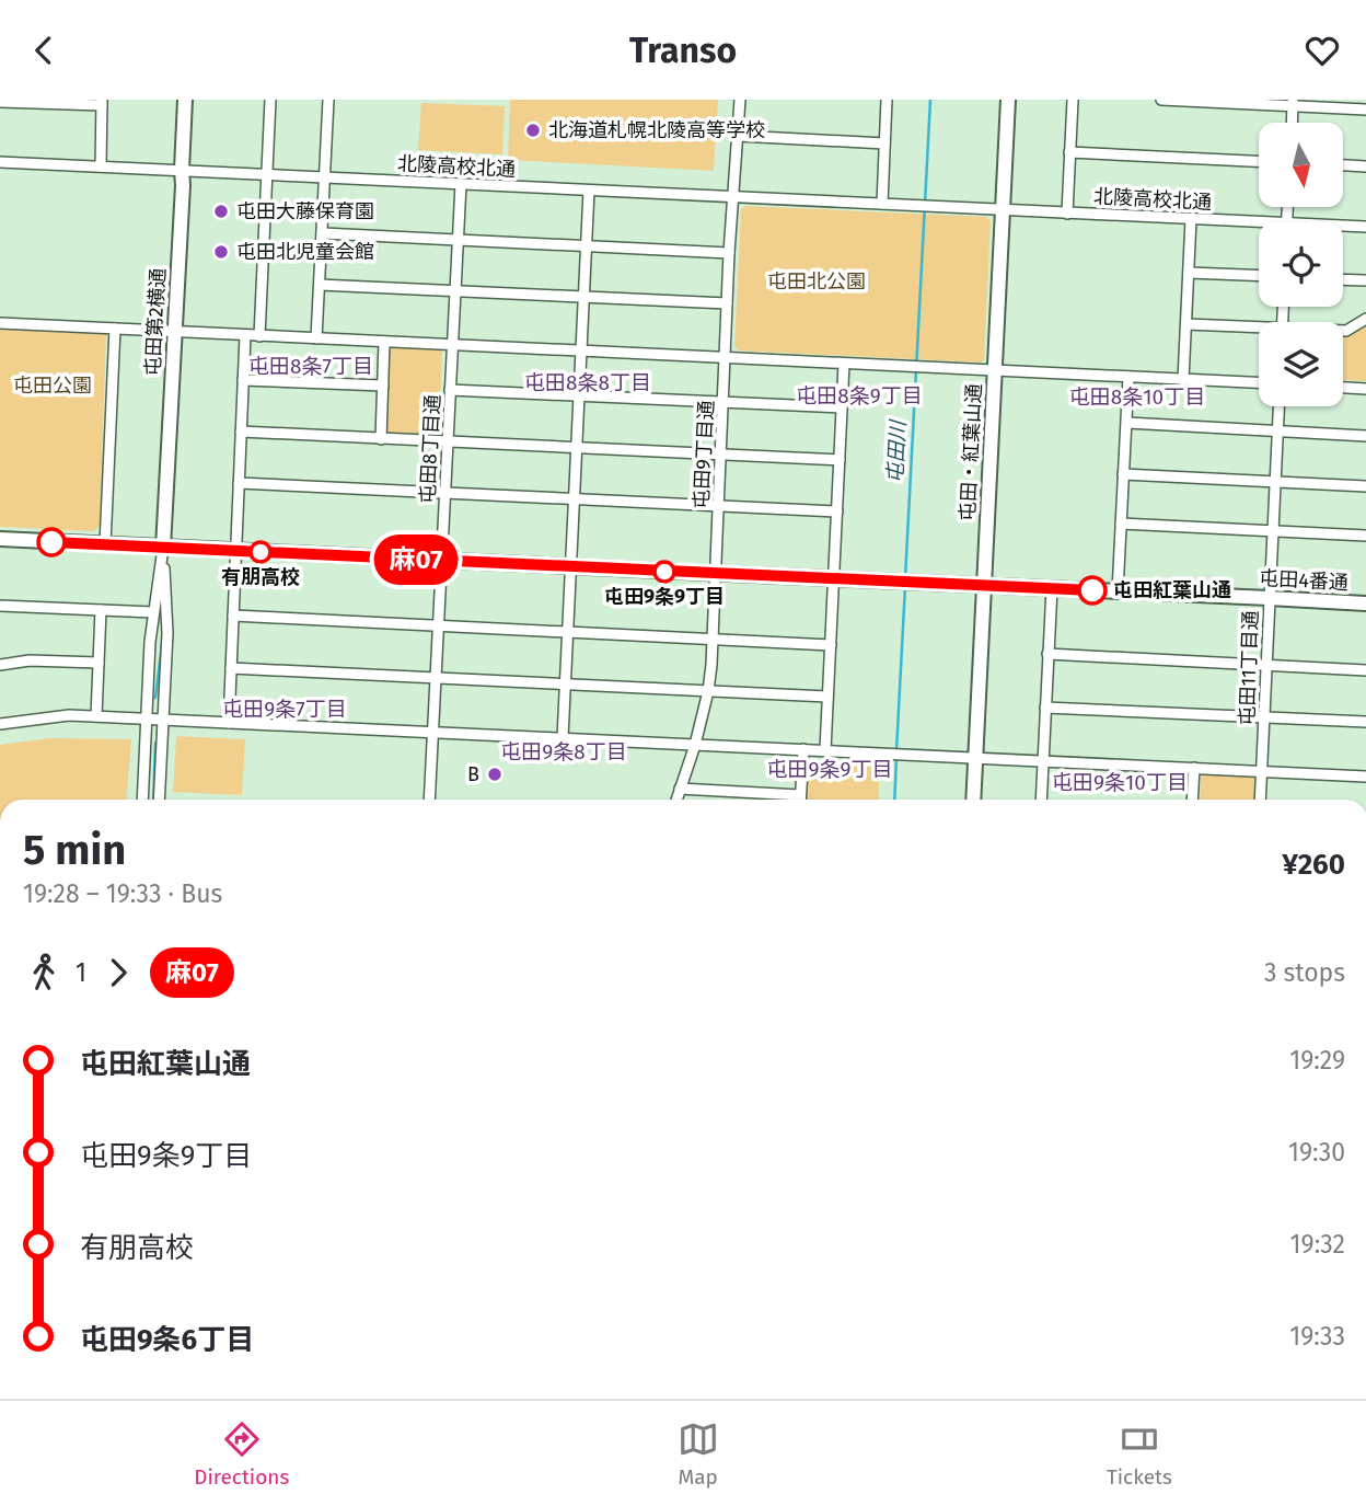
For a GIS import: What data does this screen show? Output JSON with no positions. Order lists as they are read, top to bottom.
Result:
{
  "streets": {
    "street": [
      "北陵高校北通",
      "屯田第2横通",
      "屯田8丁目通",
      "屯田・紅葉山通",
      "屯田9丁目通",
      "屯田4番通",
      "屯田11丁目通"
    ]
  },
  "crossings": [
    ["北陵高校北通", "屯田第2横通"],
    ["北陵高校北通", "屯田8丁目通"],
    ["北陵高校北通", "屯田・紅葉山通"],
    ["北陵高校北通", "屯田9丁目通"],
    ["屯田第2横通", "屯田4番通"],
    ["屯田8丁目通", "屯田4番通"],
    ["屯田・紅葉山通", "屯田4番通"],
    ["屯田9丁目通", "屯田4番通"],
    ["屯田4番通", "屯田11丁目通"]
  ],
  "districts": [
    "屯田8条7丁目",
    "屯田8条8丁目",
    "屯田8条9丁目",
    "屯田8条10丁目",
    "屯田9条7丁目",
    "屯田9条8丁目",
    "屯田9条9丁目",
    "屯田9条10丁目"
  ],
  "water": ["屯田川"],
  "parks": ["屯田北公園", "屯田公園"],
  "places": [
    "北海道札幌北陵高等学校",
    "屯田大藤保育園",
    "屯田北児童会館",
    "有朋高校",
    "屯田9条9丁目",
    "屯田紅葉山通",
    "B"
  ],
  "lines": ["bus line 麻07"],
  "north": "bottom",
  "page": {
    "header": "Transo",
    "on_map": "麻07",
    "heading": ["5 min", "19:28 – 19:33 · Bus", "¥260"],
    "legs": ["1", "麻07", "3 stops"],
    "list": [
      {
        "name": "屯田紅葉山通",
        "value": "19:29"
      },
      {
        "name": "屯田9条9丁目",
        "value": "19:30"
      },
      {
        "name": "有朋高校",
        "value": "19:32"
      },
      {
        "name": "屯田9条6丁目",
        "value": "19:33"
      }
    ],
    "tabs": ["Directions", "Map", "Tickets"]
  }
}
